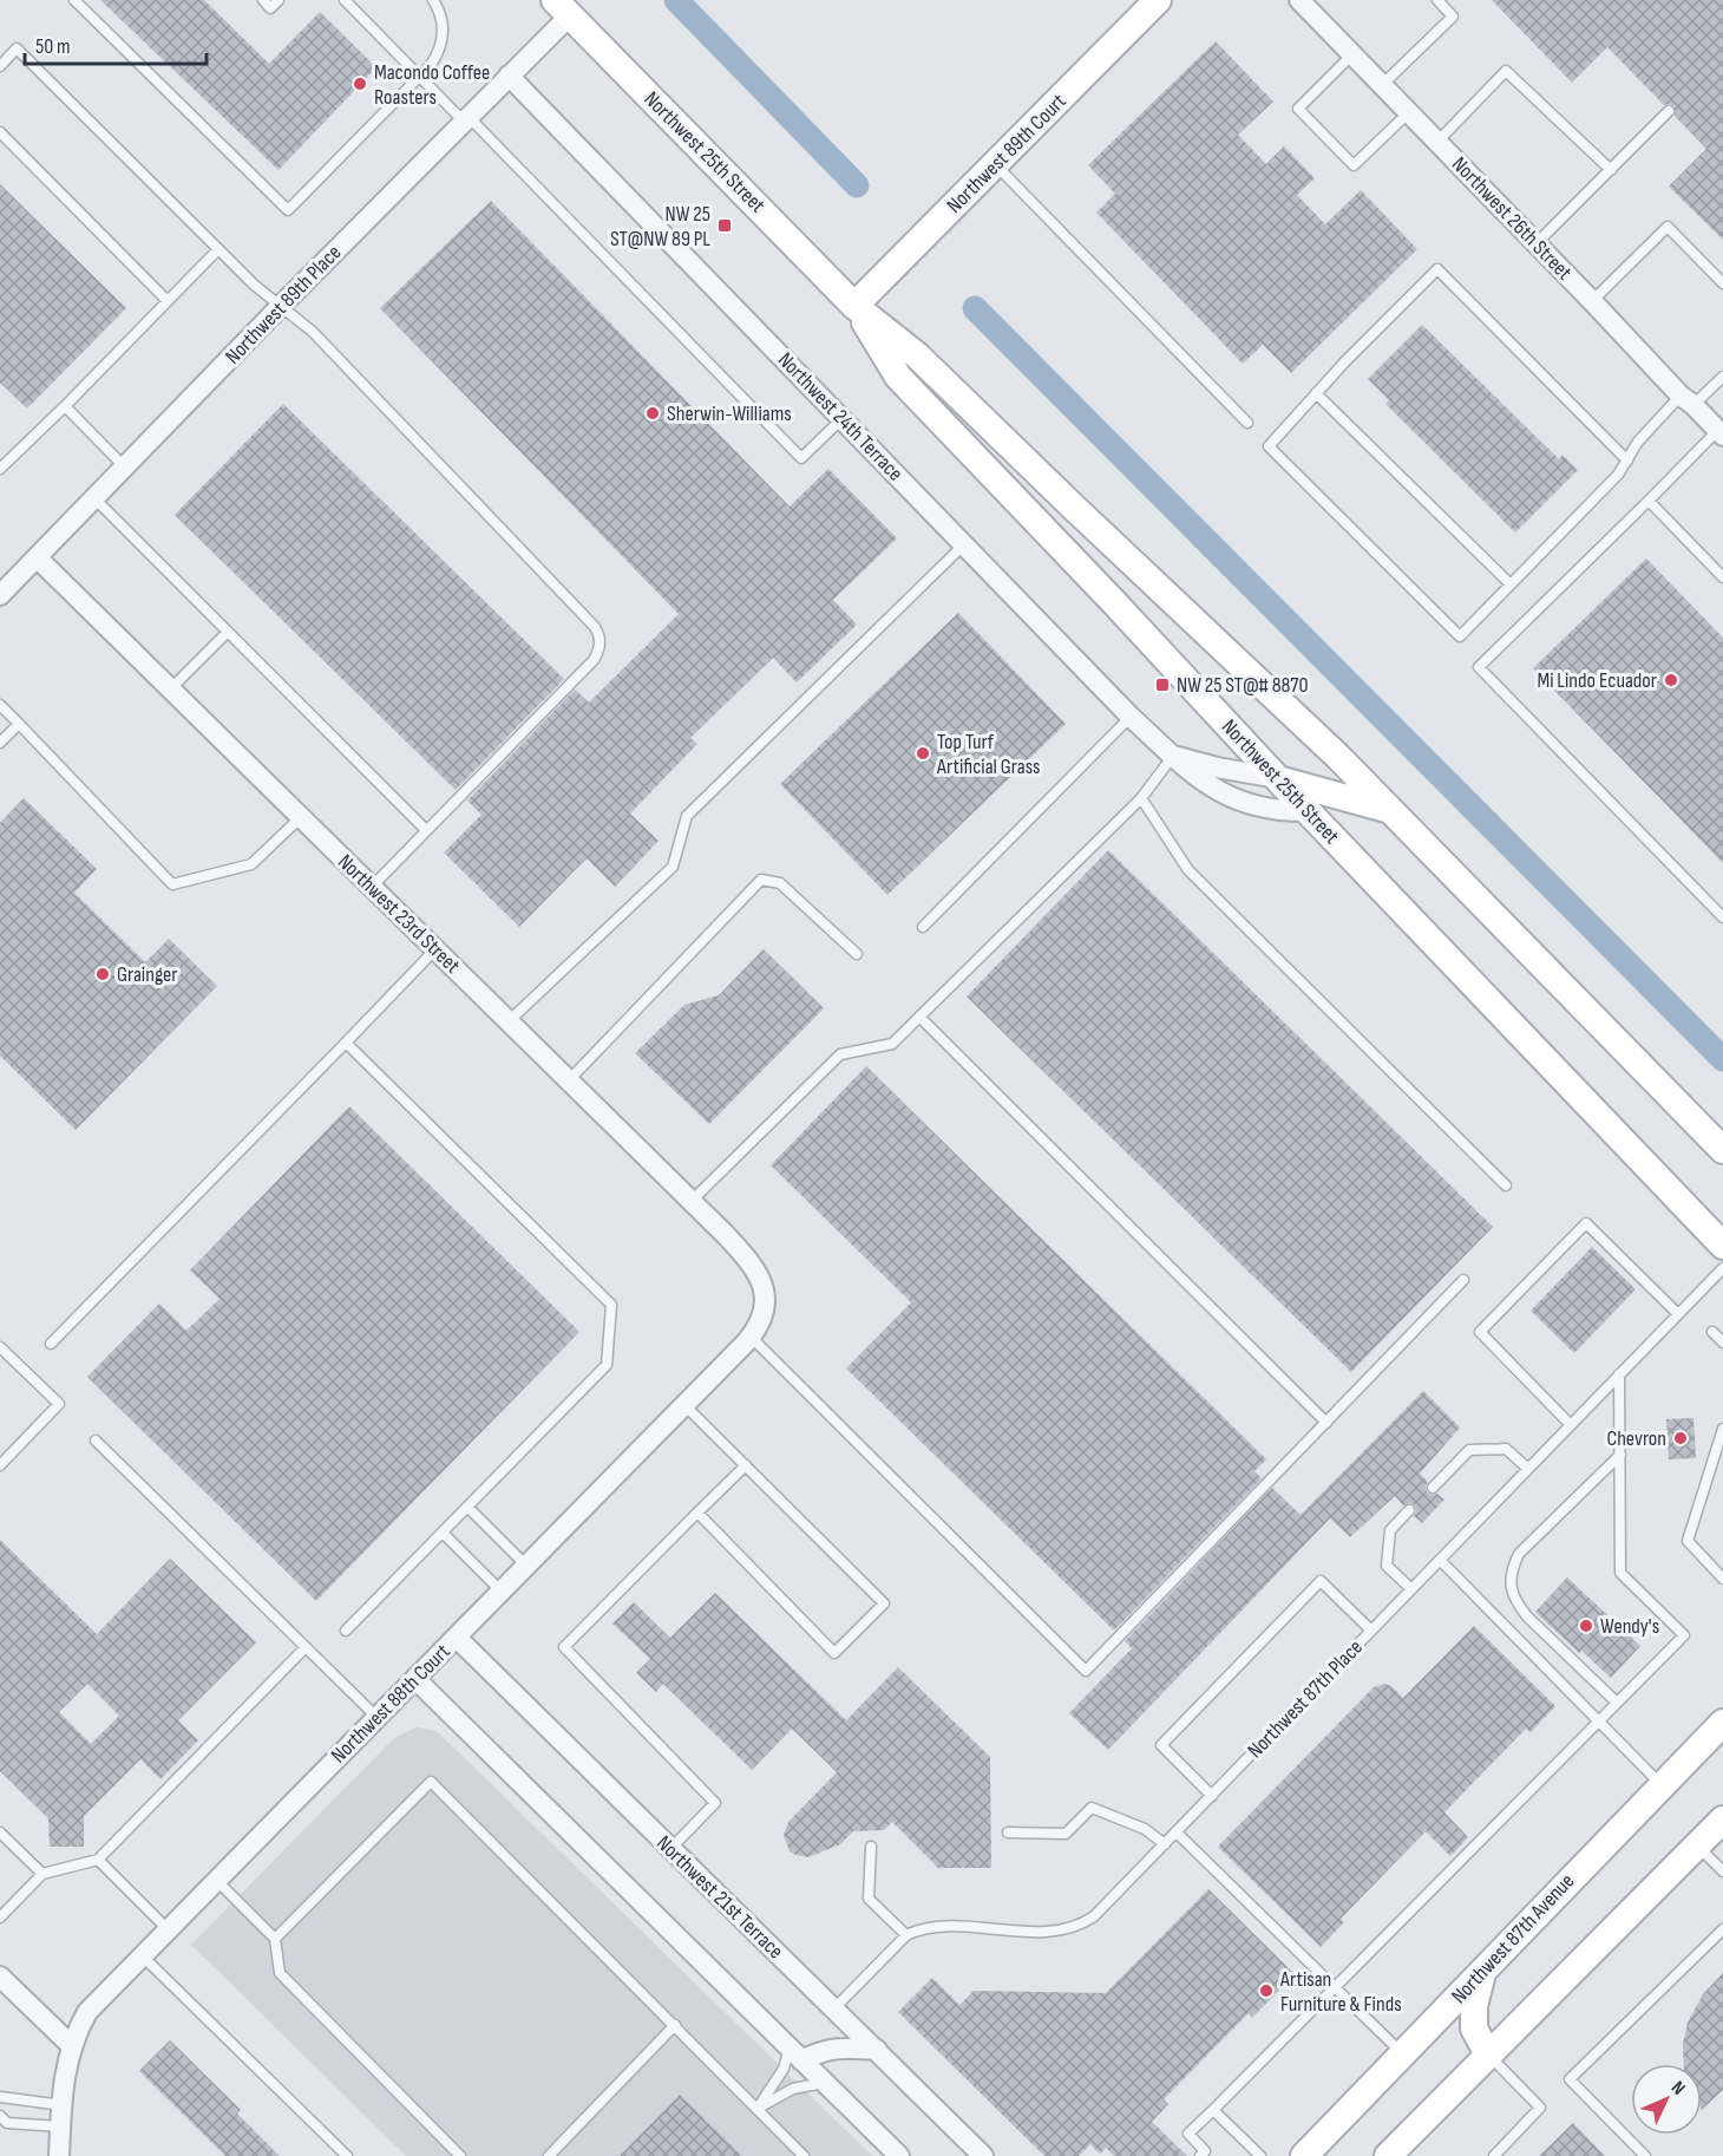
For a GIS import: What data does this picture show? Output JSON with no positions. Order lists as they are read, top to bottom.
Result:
{
  "streets": {
    "main road": ["Northwest 25th Street", "Northwest 89th Court", "Northwest 87th Avenue"],
    "street": [
      "Northwest 26th Street",
      "Northwest 89th Place",
      "Northwest 24th Terrace",
      "Northwest 23rd Street",
      "Northwest 88th Court",
      "Northwest 21st Terrace"
    ],
    "lane": ["Northwest 87th Place"]
  },
  "crossings": [
    ["Northwest 25th Street", "Northwest 89th Court"],
    ["Northwest 25th Street", "Northwest 89th Place"],
    ["Northwest 25th Street", "Northwest 24th Terrace"],
    ["Northwest 89th Place", "Northwest 24th Terrace"],
    ["Northwest 89th Place", "Northwest 23rd Street"],
    ["Northwest 23rd Street", "Northwest 88th Court"],
    ["Northwest 88th Court", "Northwest 21st Terrace"]
  ],
  "places": {
    "other": [
      "Macondo Coffee Roasters",
      "Sherwin-Williams",
      "Mi Lindo Ecuador",
      "Top Turf Artificial Grass",
      "Grainger",
      "Chevron",
      "Wendy's",
      "Artisan Furniture & Finds"
    ],
    "transit": ["NW 25 ST@NW 89 PL", "NW 25 ST@# 8870"]
  },
  "scale_bar": "50 m",
  "north": "top right"
}
